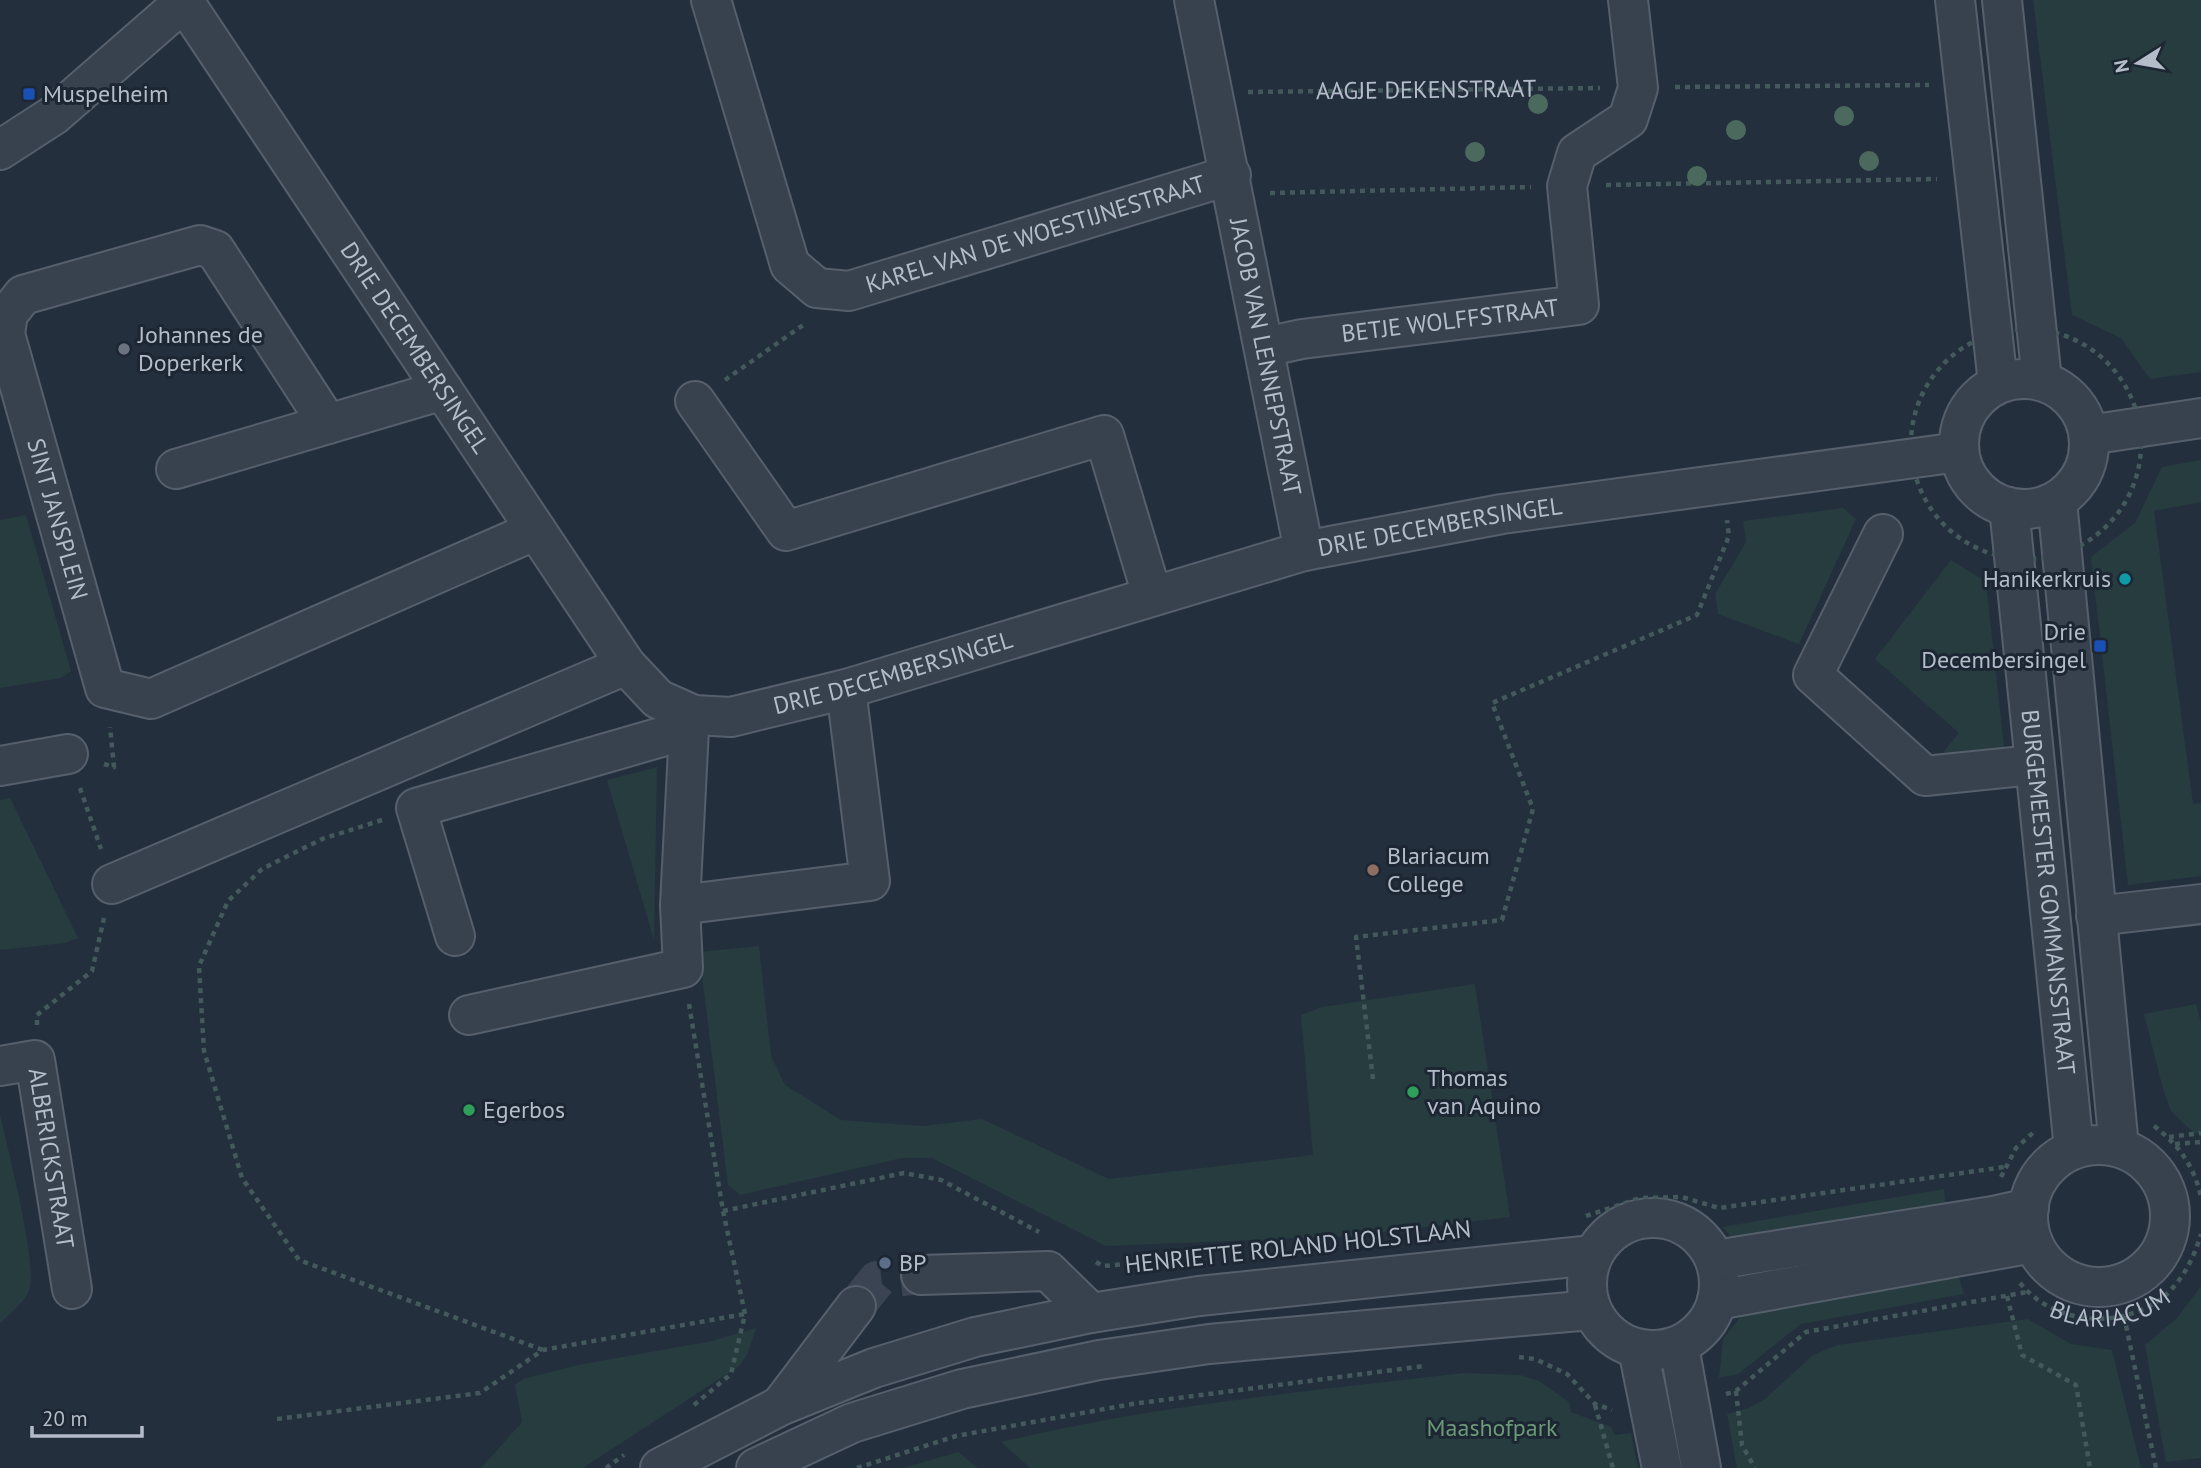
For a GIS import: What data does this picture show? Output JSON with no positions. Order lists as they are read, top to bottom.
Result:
{
  "streets": {
    "street": [
      "KAREL VAN DE WOESTIJNESTRAAT",
      "BETJE WOLFFSTRAAT",
      "DRIE DECEMBERSINGEL",
      "JACOB VAN LENNEPSTRAAT",
      "SINT JANSPLEIN",
      "BURGEMEESTER GOMMANSSTRAAT",
      "ALBERICKSTRAAT",
      "HENRIETTE ROLAND HOLSTLAAN",
      "BLARIACUM"
    ],
    "path": ["AAGJE DEKENSTRAAT"]
  },
  "crossings": [
    ["AAGJE DEKENSTRAAT", "BETJE WOLFFSTRAAT"],
    ["AAGJE DEKENSTRAAT", "JACOB VAN LENNEPSTRAAT"],
    ["KAREL VAN DE WOESTIJNESTRAAT", "JACOB VAN LENNEPSTRAAT"],
    ["BETJE WOLFFSTRAAT", "JACOB VAN LENNEPSTRAAT"],
    ["DRIE DECEMBERSINGEL", "JACOB VAN LENNEPSTRAAT"],
    ["DRIE DECEMBERSINGEL", "SINT JANSPLEIN"],
    ["DRIE DECEMBERSINGEL", "BURGEMEESTER GOMMANSSTRAAT"],
    ["BURGEMEESTER GOMMANSSTRAAT", "BLARIACUM"]
  ],
  "parks": ["Maashofpark"],
  "places": {
    "transit": ["Muspelheim", "Drie Decembersingel"],
    "other": [
      "Johannes de Doperkerk",
      "Hanikerkruis",
      "Blariacum College",
      "Thomas van Aquino",
      "Egerbos",
      "BP"
    ]
  },
  "scale_bar": "20 m",
  "north": "left"
}
